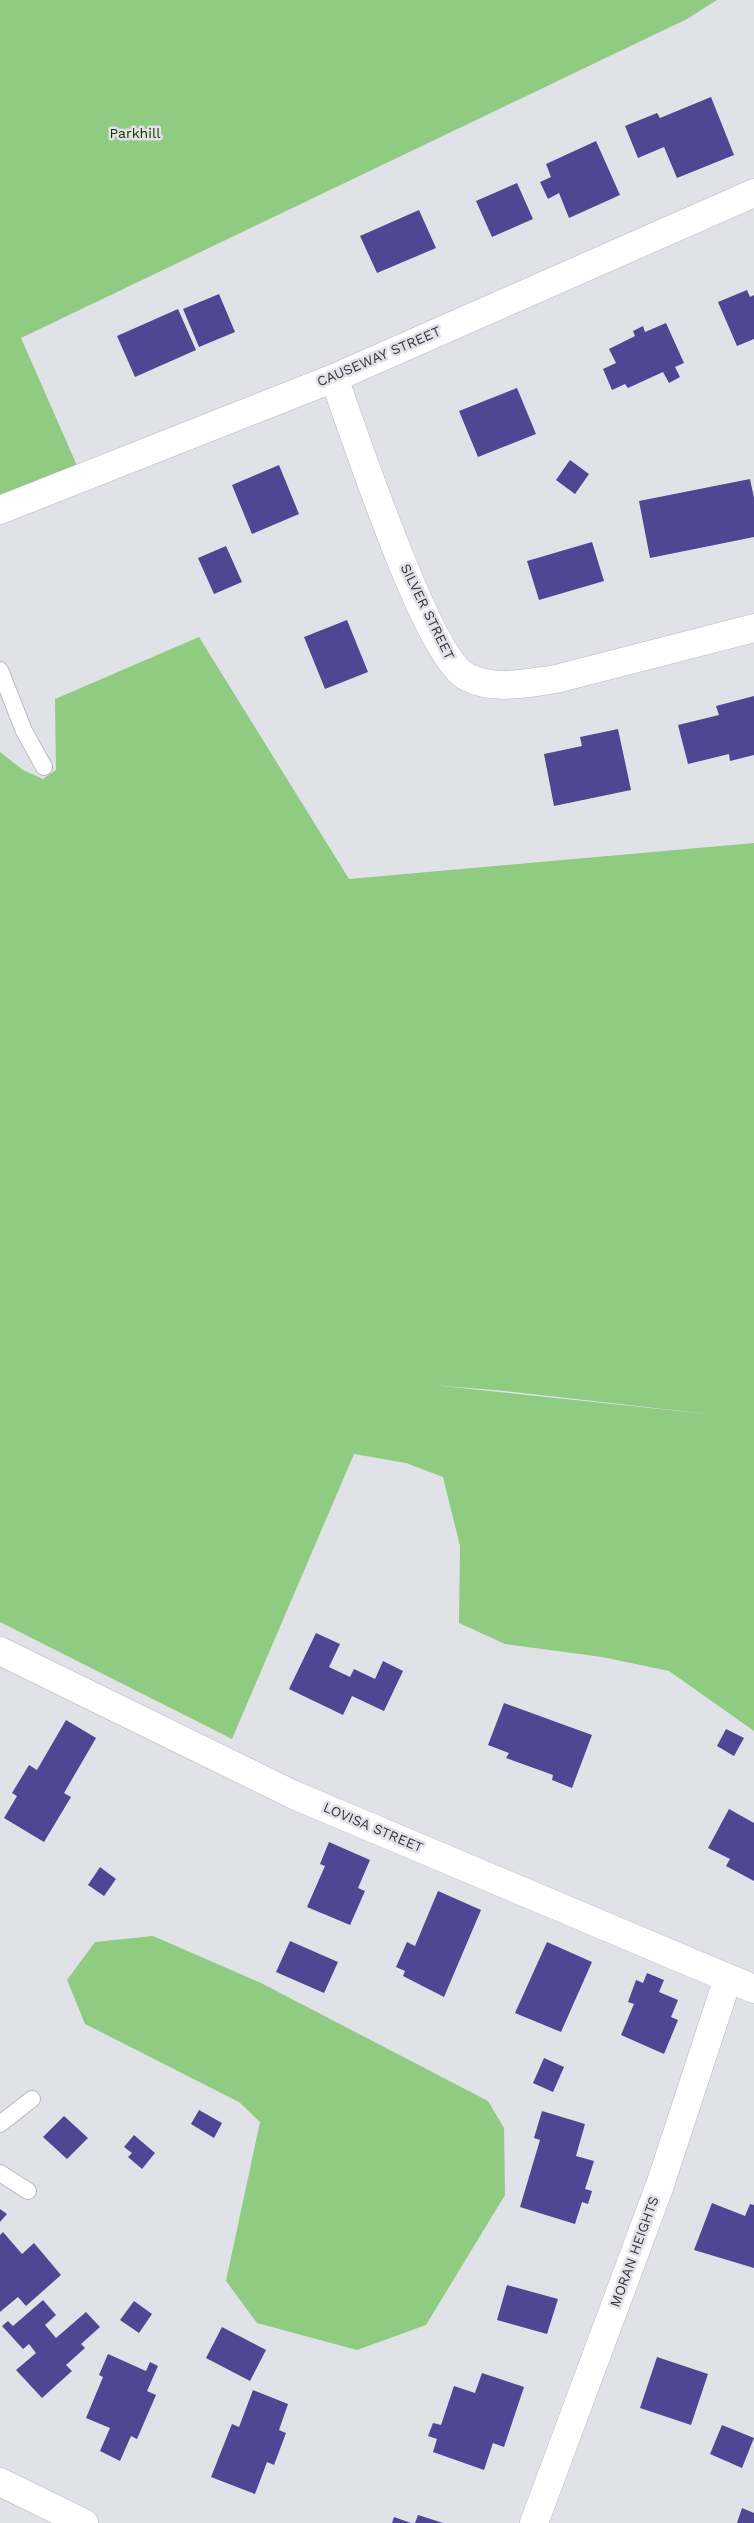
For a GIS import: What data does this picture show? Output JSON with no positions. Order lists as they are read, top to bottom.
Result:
{
  "streets": {
    "street": [
      "CAUSEWAY STREET",
      "SILVER STREET",
      "LOVISA STREET",
      "MORAN HEIGHTS"
    ]
  },
  "crossings": [
    ["CAUSEWAY STREET", "SILVER STREET"],
    ["LOVISA STREET", "MORAN HEIGHTS"]
  ],
  "parks": ["Parkhill"]
}
